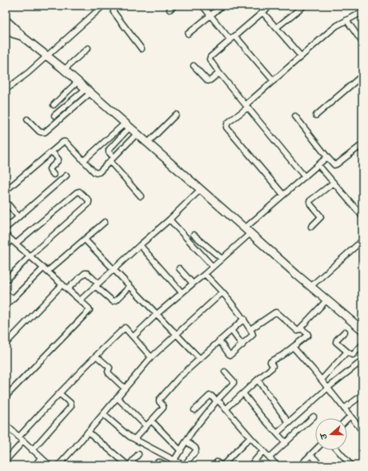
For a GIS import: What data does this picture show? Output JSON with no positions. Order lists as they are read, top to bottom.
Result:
{
  "north": "left"
}
